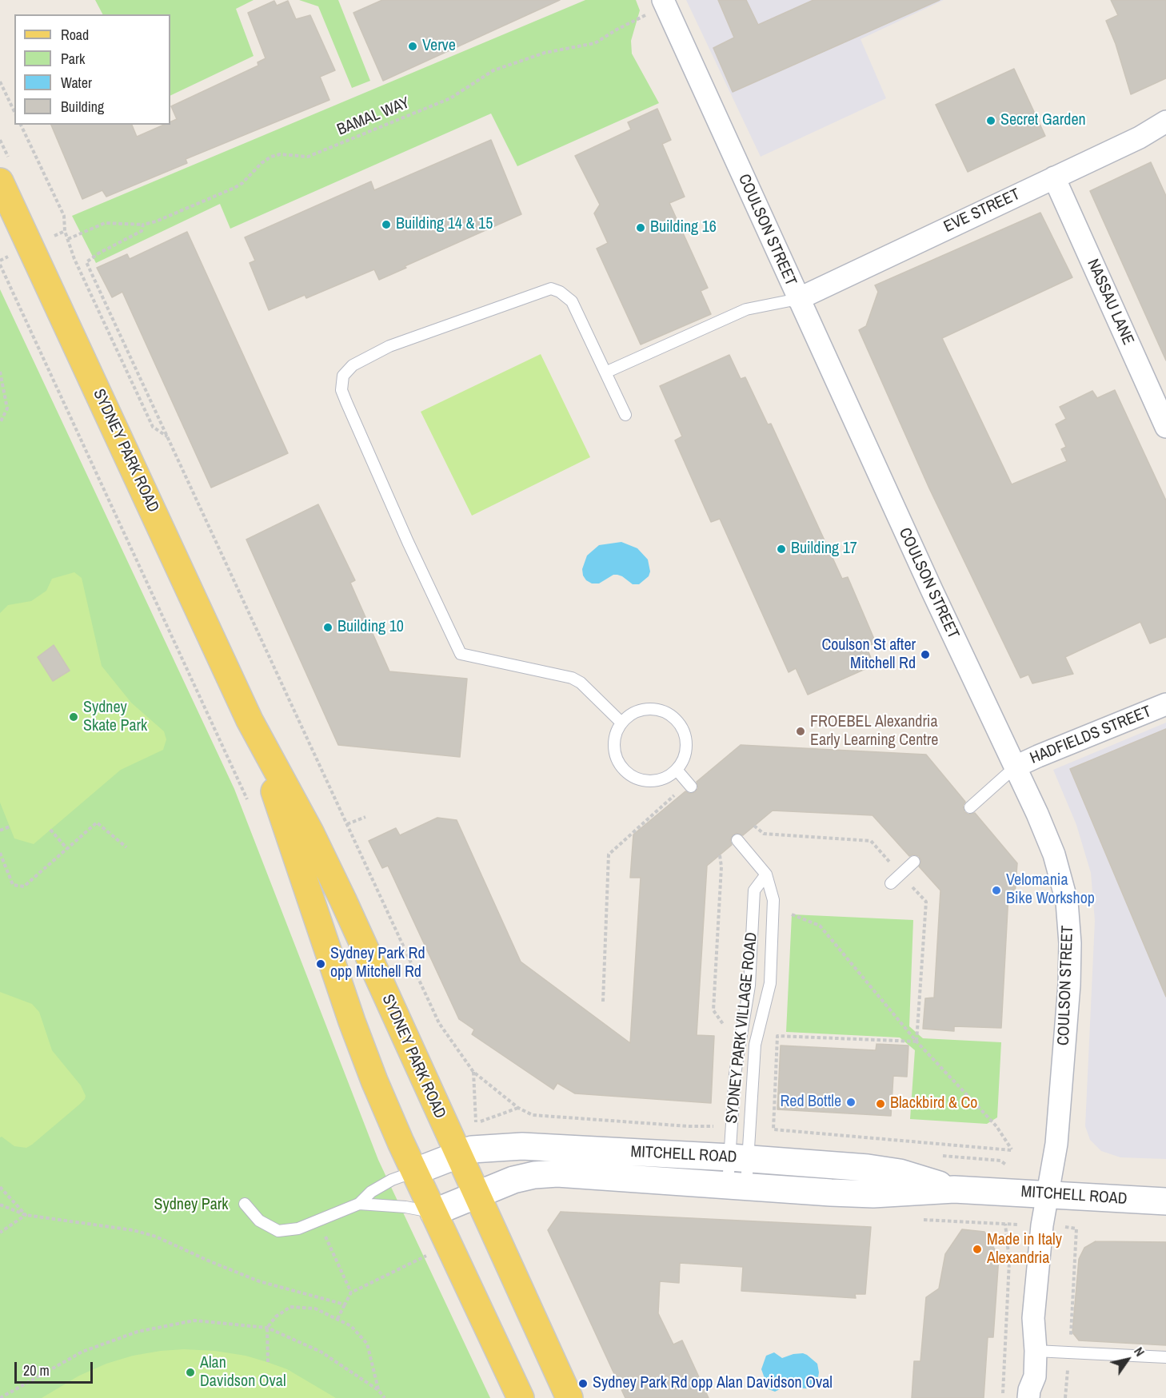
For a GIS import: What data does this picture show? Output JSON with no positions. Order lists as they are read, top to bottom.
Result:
{
  "streets": {
    "main road": ["SYDNEY PARK ROAD"],
    "street": [
      "EVE STREET",
      "COULSON STREET",
      "NASSAU LANE",
      "HADFIELDS STREET",
      "MITCHELL ROAD"
    ],
    "lane": ["SYDNEY PARK VILLAGE ROAD"],
    "path": ["BAMAL WAY"]
  },
  "crossings": [
    ["BAMAL WAY", "COULSON STREET"],
    ["EVE STREET", "COULSON STREET"],
    ["EVE STREET", "NASSAU LANE"],
    ["COULSON STREET", "HADFIELDS STREET"],
    ["COULSON STREET", "MITCHELL ROAD"],
    ["SYDNEY PARK ROAD", "MITCHELL ROAD"],
    ["SYDNEY PARK VILLAGE ROAD", "MITCHELL ROAD"]
  ],
  "parks": ["Sydney Park"],
  "places": [
    "Verve",
    "Secret Garden",
    "Building 14 & 15",
    "Building 16",
    "Building 17",
    "Building 10",
    "Coulson St after Mitchell Rd",
    "Sydney Skate Park",
    "FROEBEL Alexandria Early Learning Centre",
    "Velomania Bike Workshop",
    "Sydney Park Rd opp Mitchell Rd",
    "Red Bottle",
    "Blackbird & Co",
    "Made in Italy Alexandria",
    "Alan Davidson Oval",
    "Sydney Park Rd opp Alan Davidson Oval"
  ],
  "legend": [
    "Road",
    "Park",
    "Water",
    "Building"
  ],
  "scale_bar": "20 m",
  "north": "top right"
}
